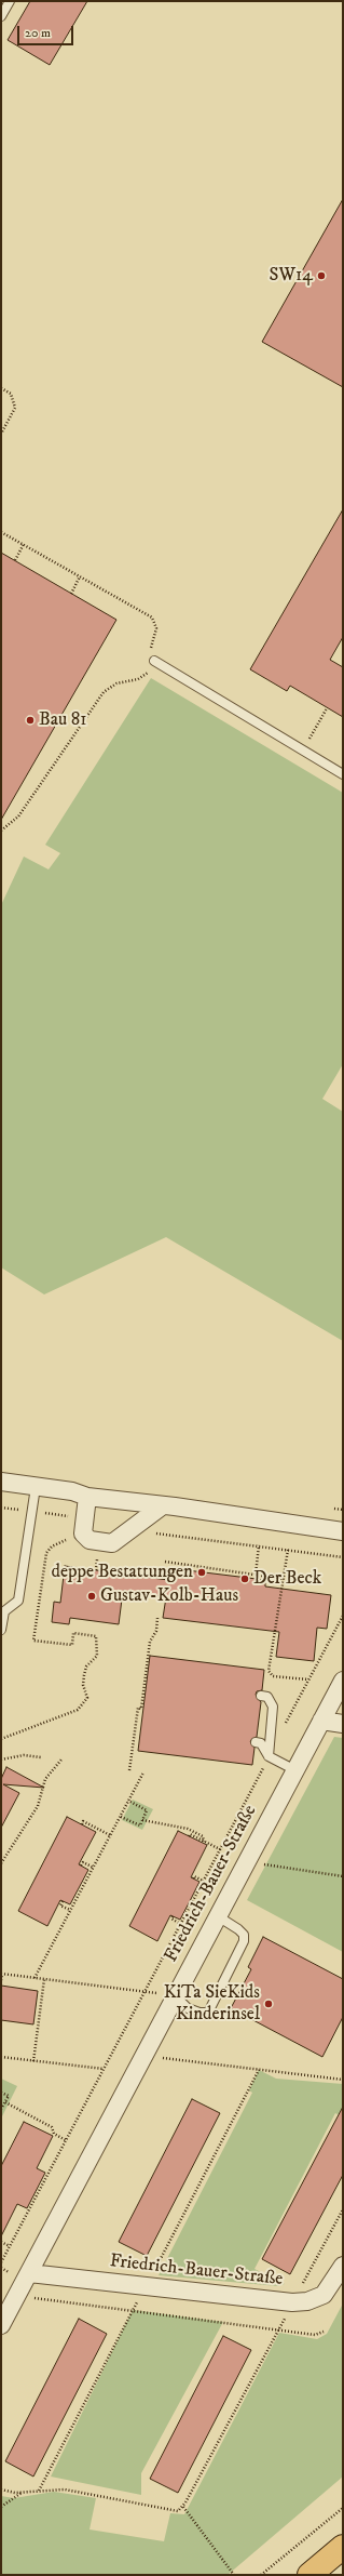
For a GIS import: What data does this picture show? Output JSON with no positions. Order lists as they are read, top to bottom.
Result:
{
  "streets": {
    "street": ["Friedrich-Bauer-Straße"]
  },
  "places": [
    "SW14",
    "Bau 81",
    "deppe Bestattungen",
    "Der Beck",
    "Gustav-Kolb-Haus",
    "KiTa SieKids Kinderinsel"
  ],
  "scale_bar": "20 m"
}
